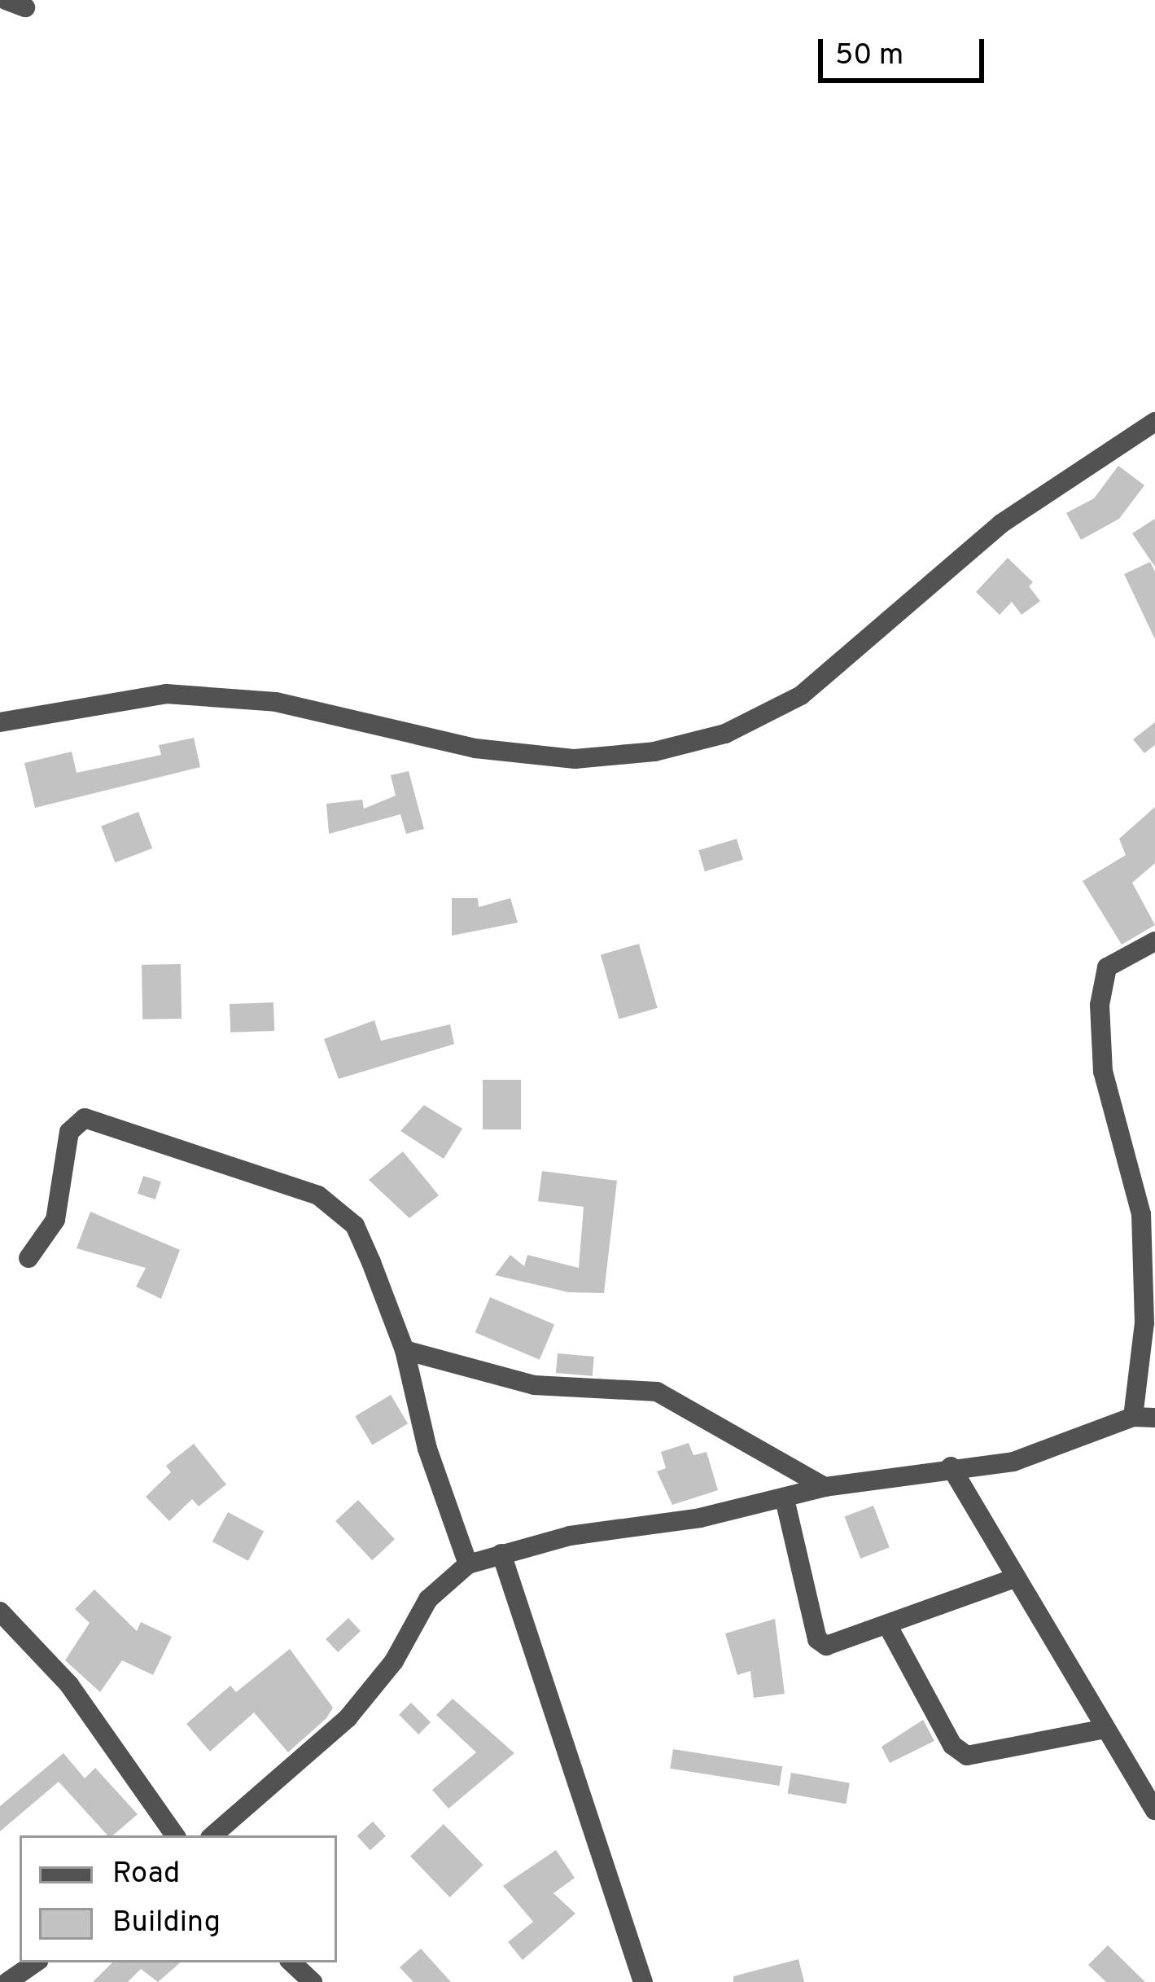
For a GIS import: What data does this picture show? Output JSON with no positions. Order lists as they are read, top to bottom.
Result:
{
  "legend": ["Road", "Building"],
  "scale_bar": "50 m"
}
